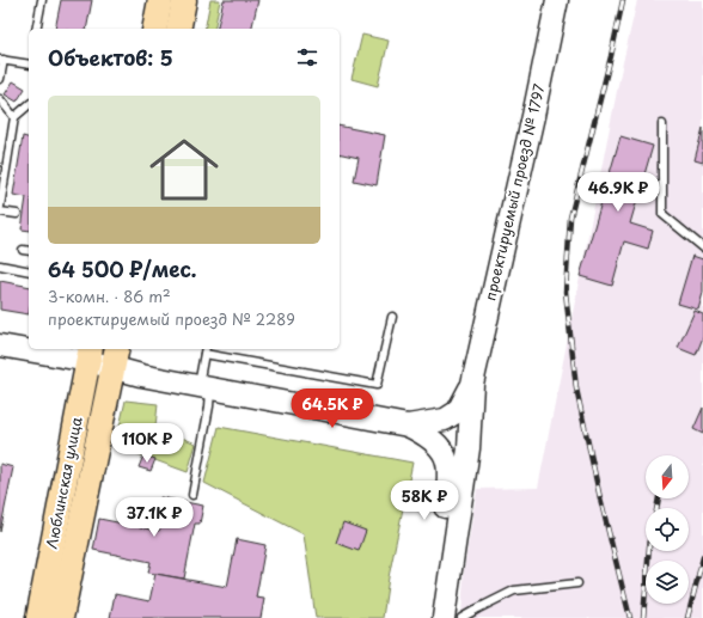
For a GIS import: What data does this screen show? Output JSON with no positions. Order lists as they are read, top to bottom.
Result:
{
  "streets": {
    "main road": ["проектируемый проезд № 1797", "Люблинская улица"]
  },
  "north": "bottom",
  "page": {
    "heading": "Объектов: 5",
    "list": [
      {
        "name": "64 500 ₽/мес.",
        "note": "3-комн. · 86 m² · проектируемый проезд № 2289"
      }
    ],
    "price": [
      "46.9K ₽",
      "64.5K ₽",
      "110K ₽",
      "58K ₽",
      "37.1K ₽"
    ]
  }
}
